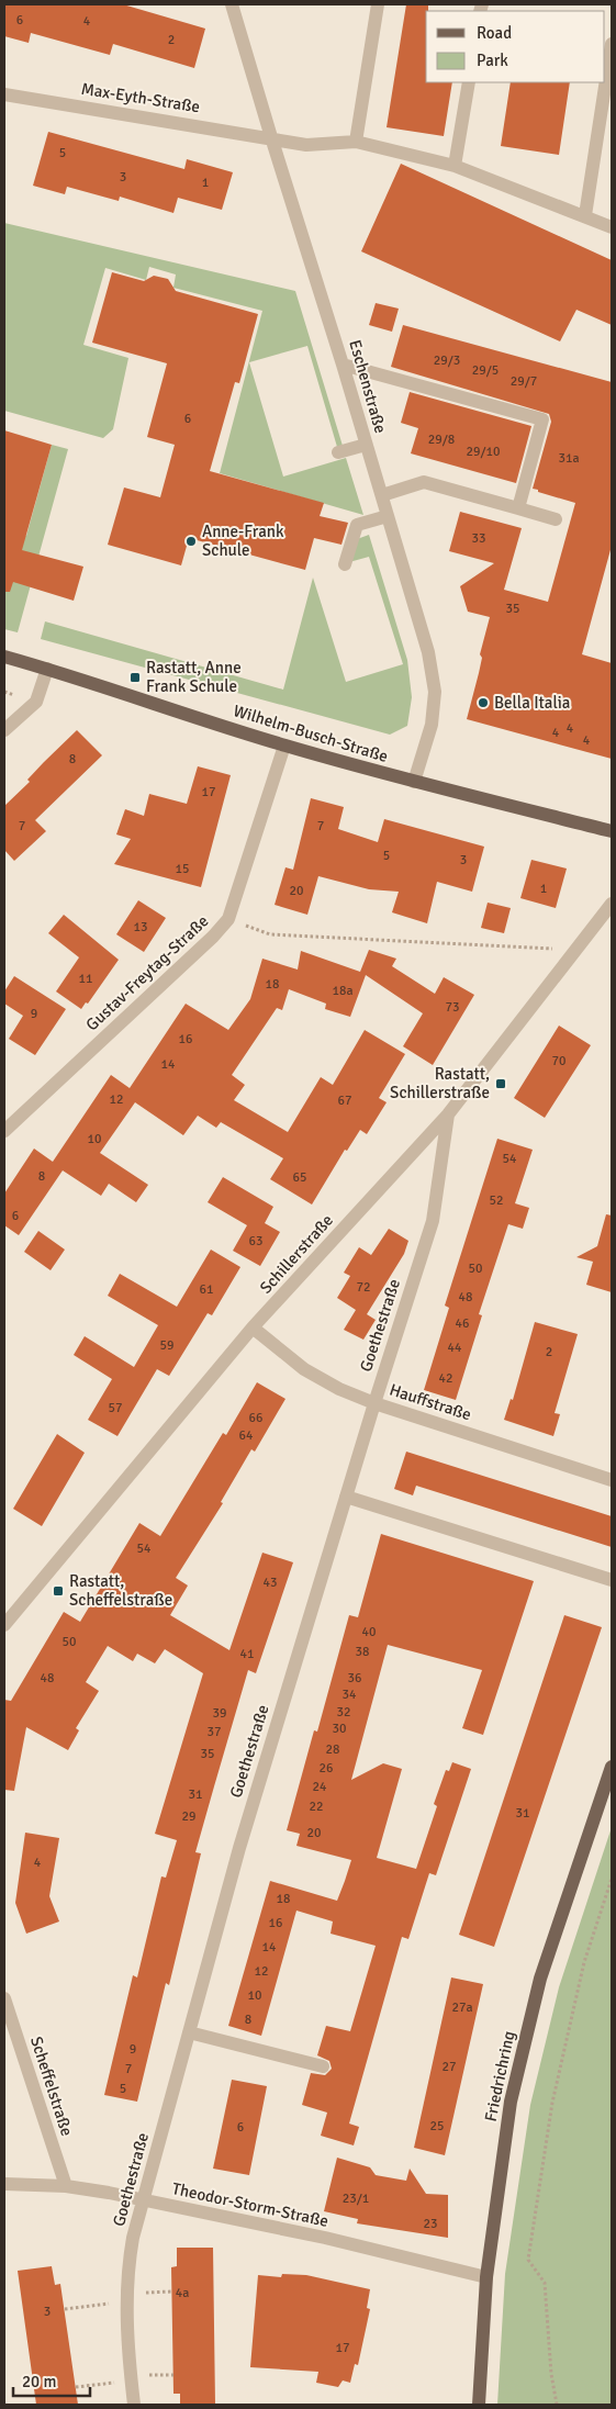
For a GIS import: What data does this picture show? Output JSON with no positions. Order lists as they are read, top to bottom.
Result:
{
  "streets": {
    "main road": ["Wilhelm-Busch-Straße", "Friedrichring"],
    "street": [
      "Max-Eyth-Straße",
      "Eschenstraße",
      "Gustav-Freytag-Straße",
      "Schillerstraße",
      "Goethestraße",
      "Hauffstraße",
      "Scheffelstraße",
      "Theodor-Storm-Straße"
    ]
  },
  "crossings": [
    ["Max-Eyth-Straße", "Eschenstraße"],
    ["Eschenstraße", "Wilhelm-Busch-Straße"],
    ["Wilhelm-Busch-Straße", "Gustav-Freytag-Straße"],
    ["Schillerstraße", "Goethestraße"],
    ["Schillerstraße", "Hauffstraße"],
    ["Goethestraße", "Hauffstraße"],
    ["Goethestraße", "Theodor-Storm-Straße"],
    ["Friedrichring", "Theodor-Storm-Straße"],
    ["Scheffelstraße", "Theodor-Storm-Straße"]
  ],
  "places": {
    "other": ["Anne-Frank Schule", "Bella Italia"],
    "transit": ["Rastatt, Anne Frank Schule", "Rastatt, Schillerstraße", "Rastatt, Scheffelstraße"]
  },
  "house_numbers": [
    "6",
    "4",
    "2",
    "5",
    "3",
    "1",
    "29/3",
    "29/5",
    "29/7",
    "6",
    "29/8",
    "29/10",
    "31a",
    "33",
    "35",
    "4",
    "4",
    "4",
    "8",
    "17",
    "7",
    "7",
    "5",
    "3",
    "15",
    "1",
    "20",
    "13",
    "11",
    "18",
    "18a",
    "73",
    "9",
    "16",
    "70",
    "14",
    "12",
    "67",
    "10",
    "54",
    "8",
    "65",
    "52",
    "6",
    "63",
    "50",
    "72",
    "61",
    "48",
    "46",
    "59",
    "44",
    "2",
    "42",
    "57",
    "66",
    "64",
    "54",
    "43",
    "40",
    "50",
    "38",
    "41",
    "48",
    "36",
    "34",
    "32",
    "39",
    "30",
    "37",
    "28",
    "35",
    "26",
    "24",
    "31",
    "22",
    "31",
    "29",
    "20",
    "4",
    "18",
    "16",
    "14",
    "12",
    "10",
    "27a",
    "8",
    "9",
    "27",
    "7",
    "5",
    "25",
    "6",
    "23/1",
    "23",
    "4a",
    "3",
    "17"
  ],
  "legend": ["Road", "Park"],
  "scale_bar": "20 m"
}
